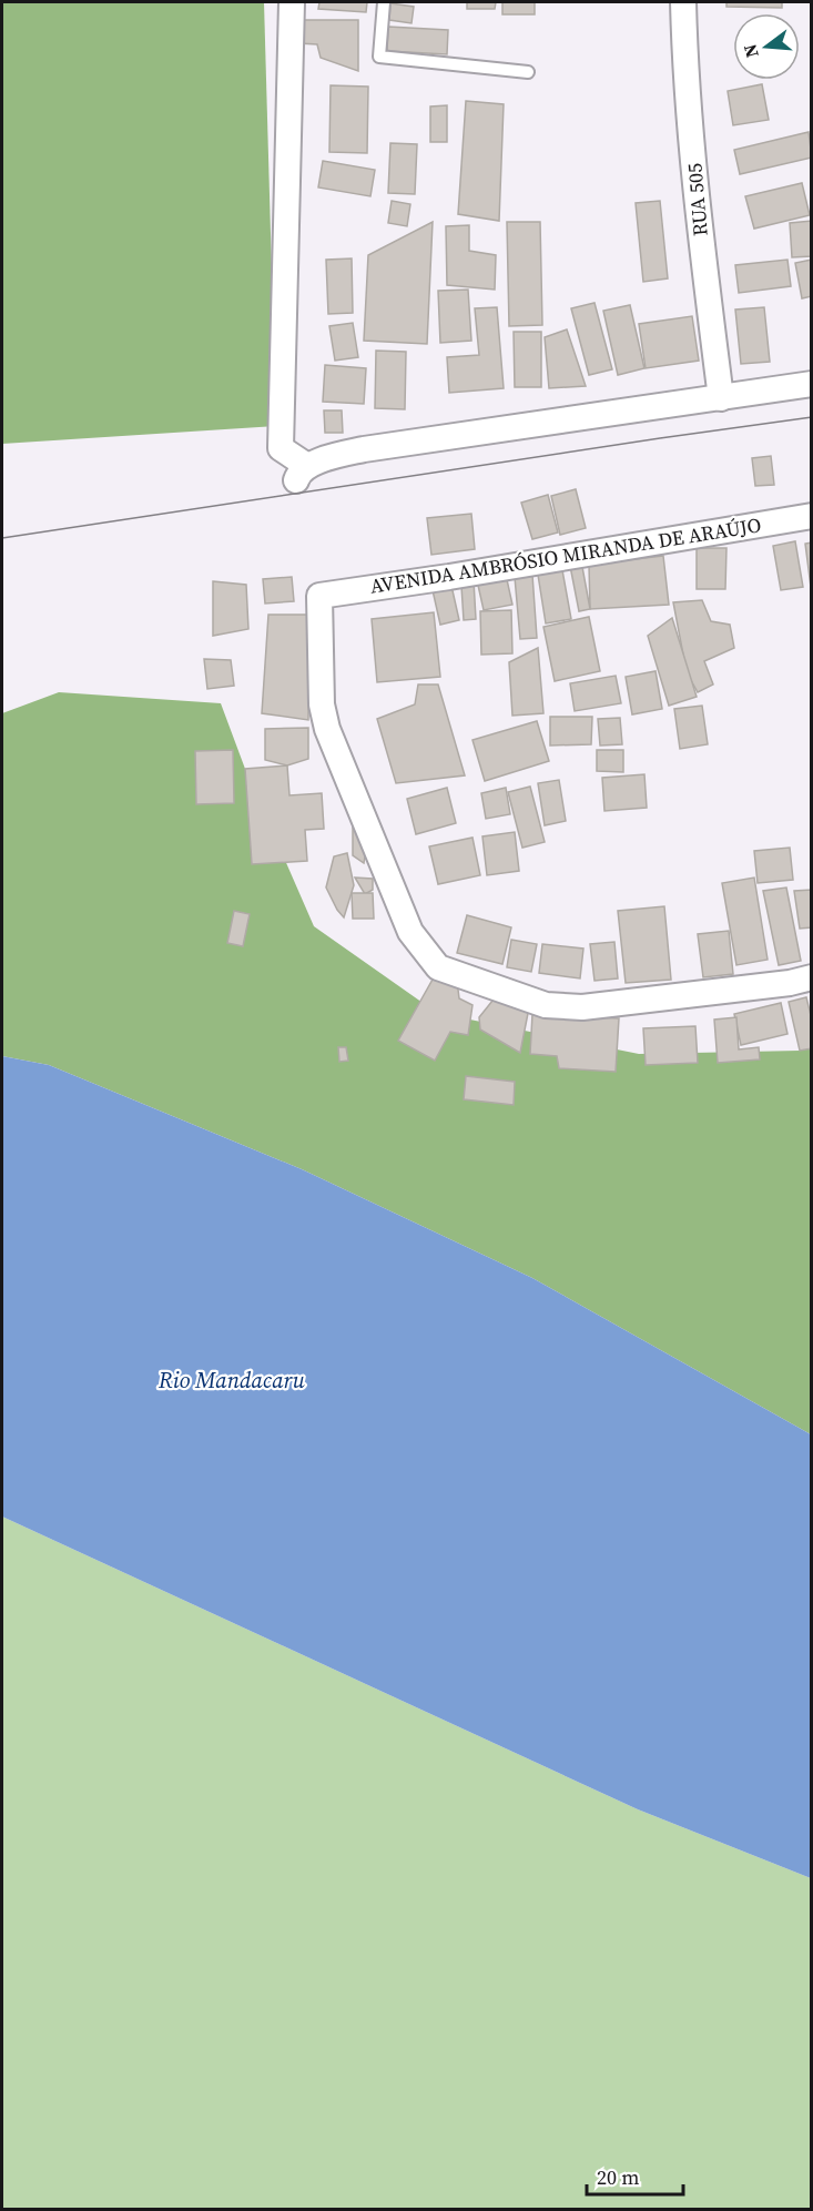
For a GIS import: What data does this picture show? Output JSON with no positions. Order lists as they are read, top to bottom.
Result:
{
  "streets": {
    "street": ["RUA 505", "AVENIDA AMBRÓSIO MIRANDA DE ARAÚJO"]
  },
  "water": ["Rio Mandacaru"],
  "scale_bar": "20 m",
  "north": "left"
}
